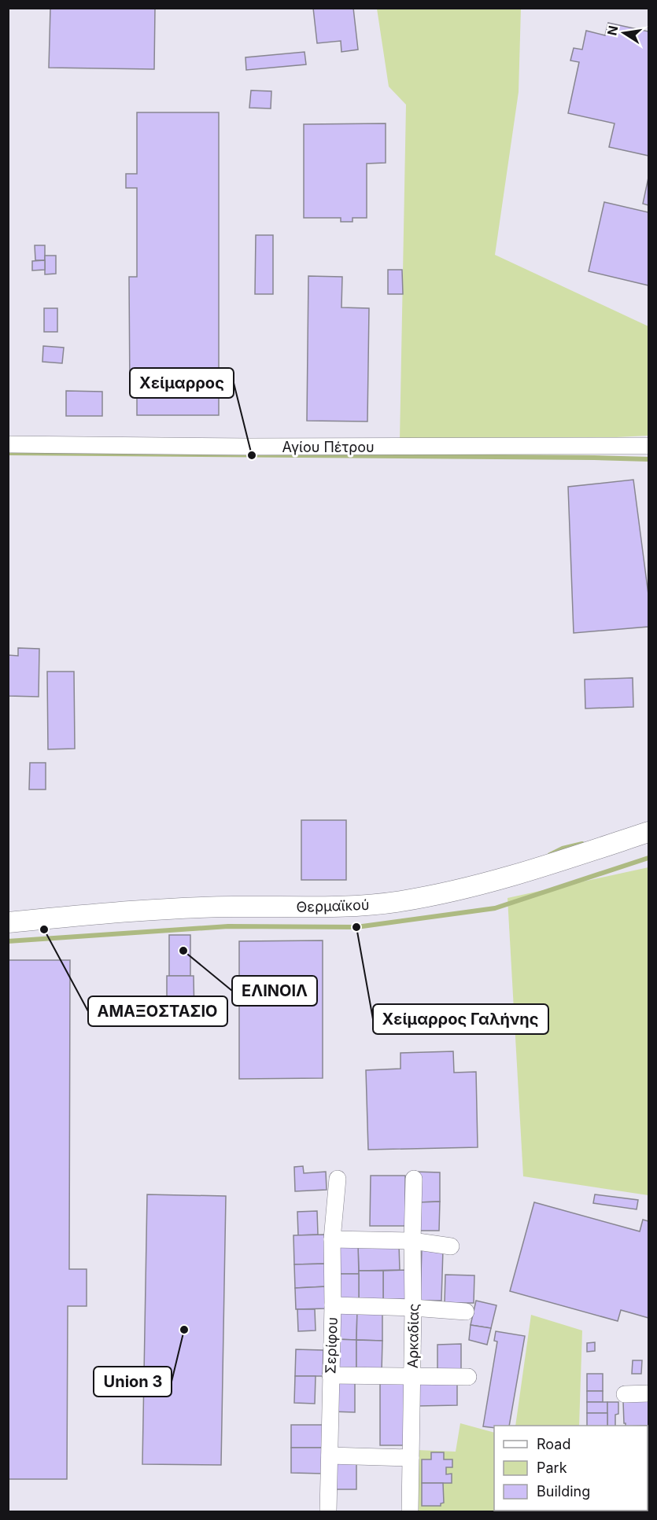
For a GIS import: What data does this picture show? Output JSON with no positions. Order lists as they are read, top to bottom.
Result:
{
  "streets": {
    "street": [
      "Αγίου Πέτρου",
      "Θερμαϊκού",
      "Αρκαδίας",
      "Σερίφου"
    ]
  },
  "places": [
    "Χείμαρρος",
    "Χείμαρρος Γαλήνης",
    "ΑΜΑΞΟΣΤΑΣΙΟ",
    "ΕΛΙΝΟΙΛ",
    "Union 3"
  ],
  "legend": ["Road", "Park", "Building"],
  "north": "left"
}
